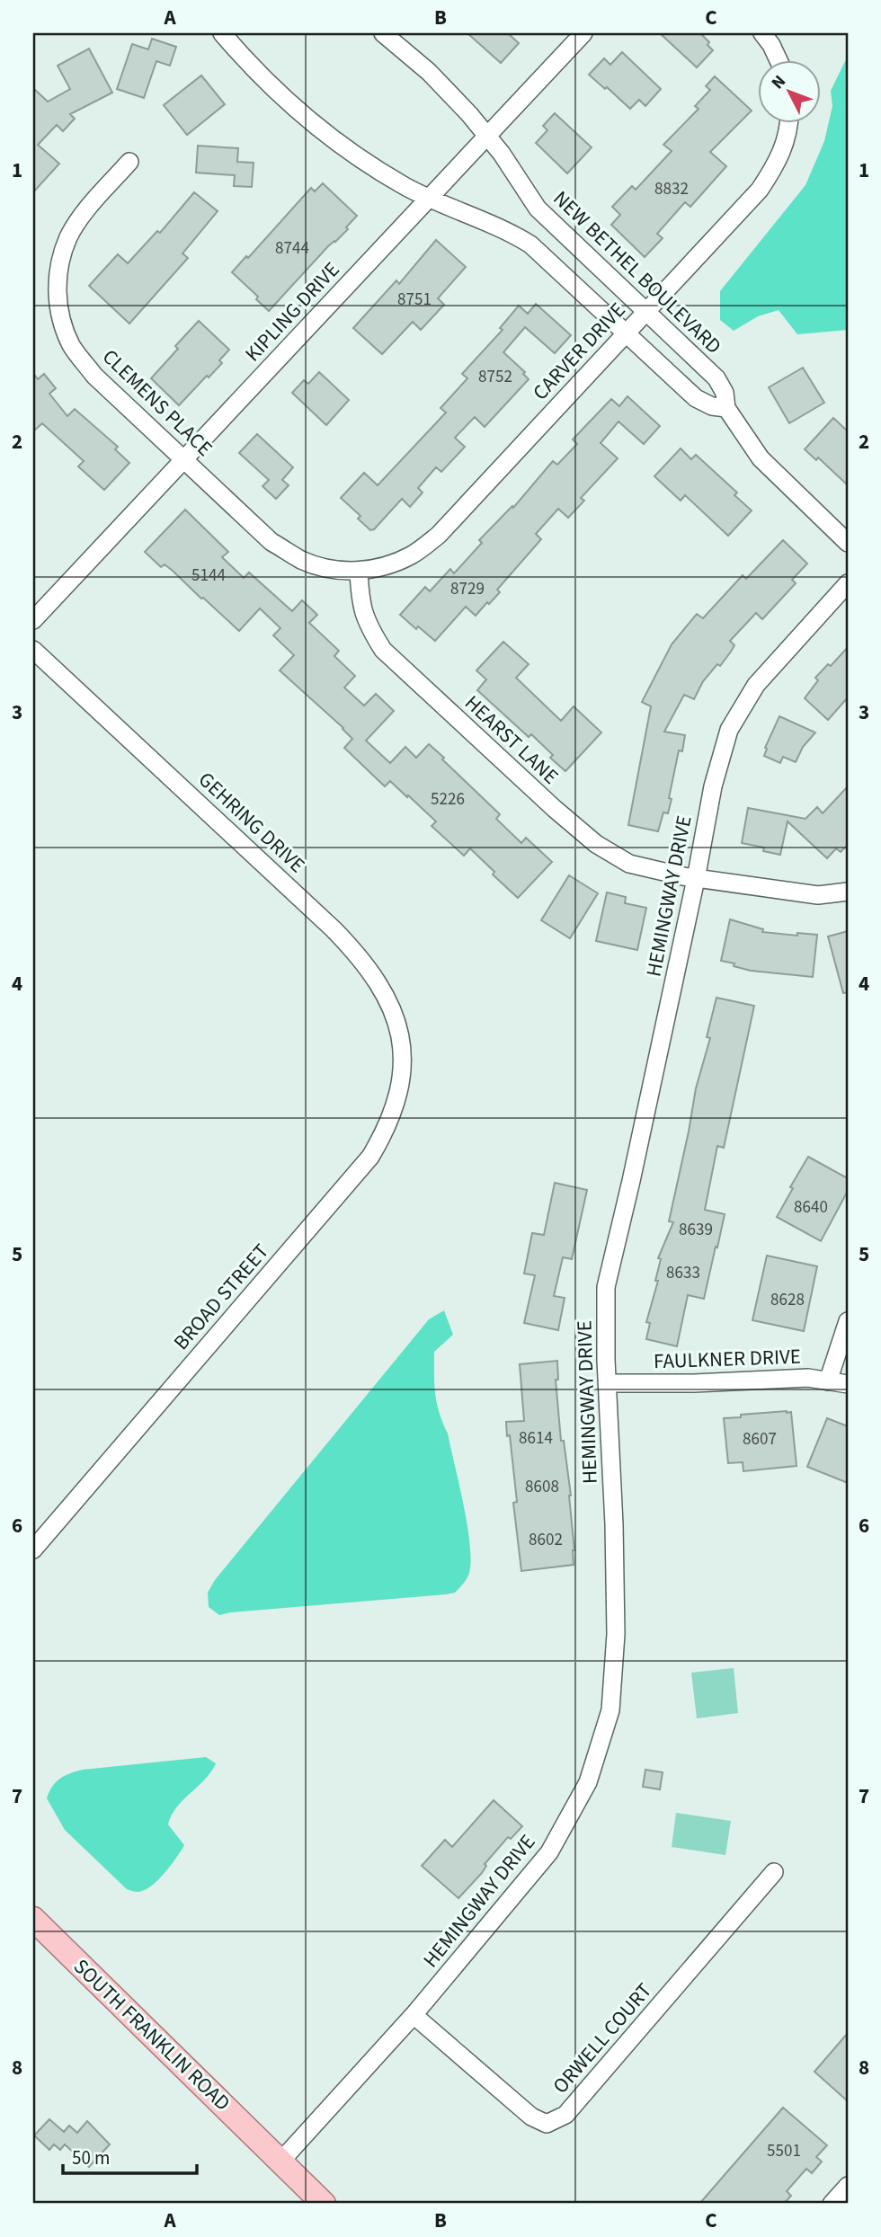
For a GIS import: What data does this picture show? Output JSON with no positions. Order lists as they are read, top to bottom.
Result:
{
  "streets": {
    "main road": ["SOUTH FRANKLIN ROAD"],
    "street": [
      "NEW BETHEL BOULEVARD",
      "KIPLING DRIVE",
      "CARVER DRIVE",
      "CLEMENS PLACE",
      "HEARST LANE",
      "GEHRING DRIVE",
      "HEMINGWAY DRIVE",
      "BROAD STREET",
      "FAULKNER DRIVE",
      "ORWELL COURT"
    ]
  },
  "crossings": [
    ["NEW BETHEL BOULEVARD", "KIPLING DRIVE"],
    ["NEW BETHEL BOULEVARD", "CARVER DRIVE"],
    ["KIPLING DRIVE", "CLEMENS PLACE"],
    ["CARVER DRIVE", "CLEMENS PLACE"],
    ["CARVER DRIVE", "HEARST LANE"],
    ["CLEMENS PLACE", "HEARST LANE"],
    ["HEARST LANE", "HEMINGWAY DRIVE"],
    ["GEHRING DRIVE", "BROAD STREET"],
    ["HEMINGWAY DRIVE", "FAULKNER DRIVE"],
    ["HEMINGWAY DRIVE", "SOUTH FRANKLIN ROAD"],
    ["HEMINGWAY DRIVE", "ORWELL COURT"]
  ],
  "house_numbers": [
    "8832",
    "8744",
    "8751",
    "8752",
    "5144",
    "8729",
    "5226",
    "8640",
    "8639",
    "8633",
    "8628",
    "8614",
    "8607",
    "8608",
    "8602",
    "5501"
  ],
  "scale_bar": "50 m",
  "north": "top left",
  "grid": {
    "columns": ["A", "B", "C"],
    "rows": [
      "1",
      "2",
      "3",
      "4",
      "5",
      "6",
      "7",
      "8"
    ]
  }
}
